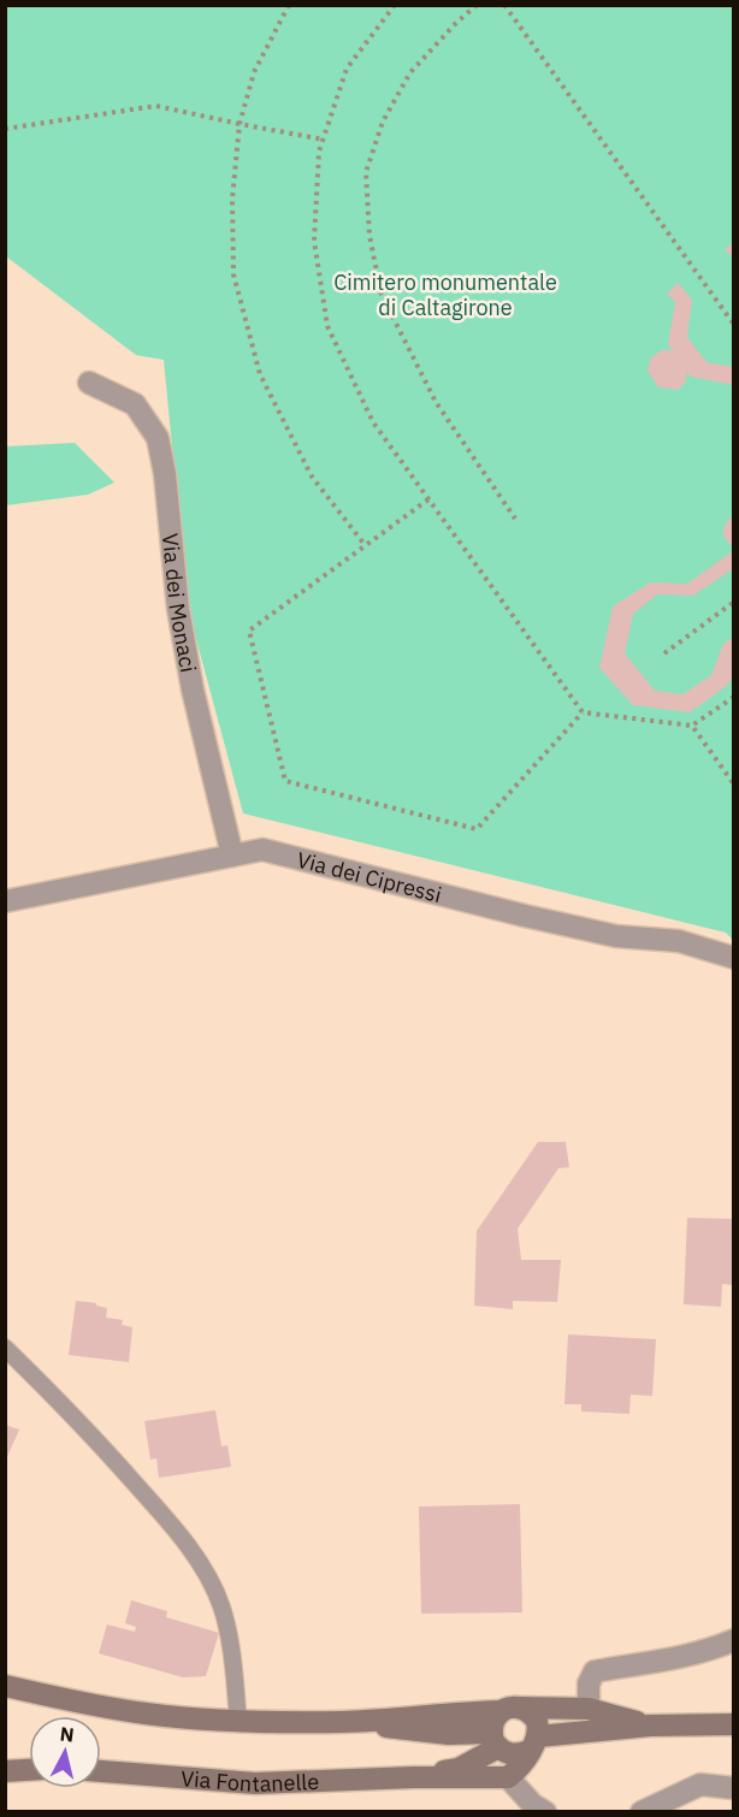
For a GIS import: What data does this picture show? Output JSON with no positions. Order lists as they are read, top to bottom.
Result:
{
  "streets": {
    "main road": ["Via Fontanelle"],
    "street": ["Via dei Monaci", "Via dei Cipressi"]
  },
  "crossings": [
    ["Via dei Monaci", "Via dei Cipressi"]
  ],
  "parks": ["Cimitero monumentale di Caltagirone"],
  "north": "top"
}
